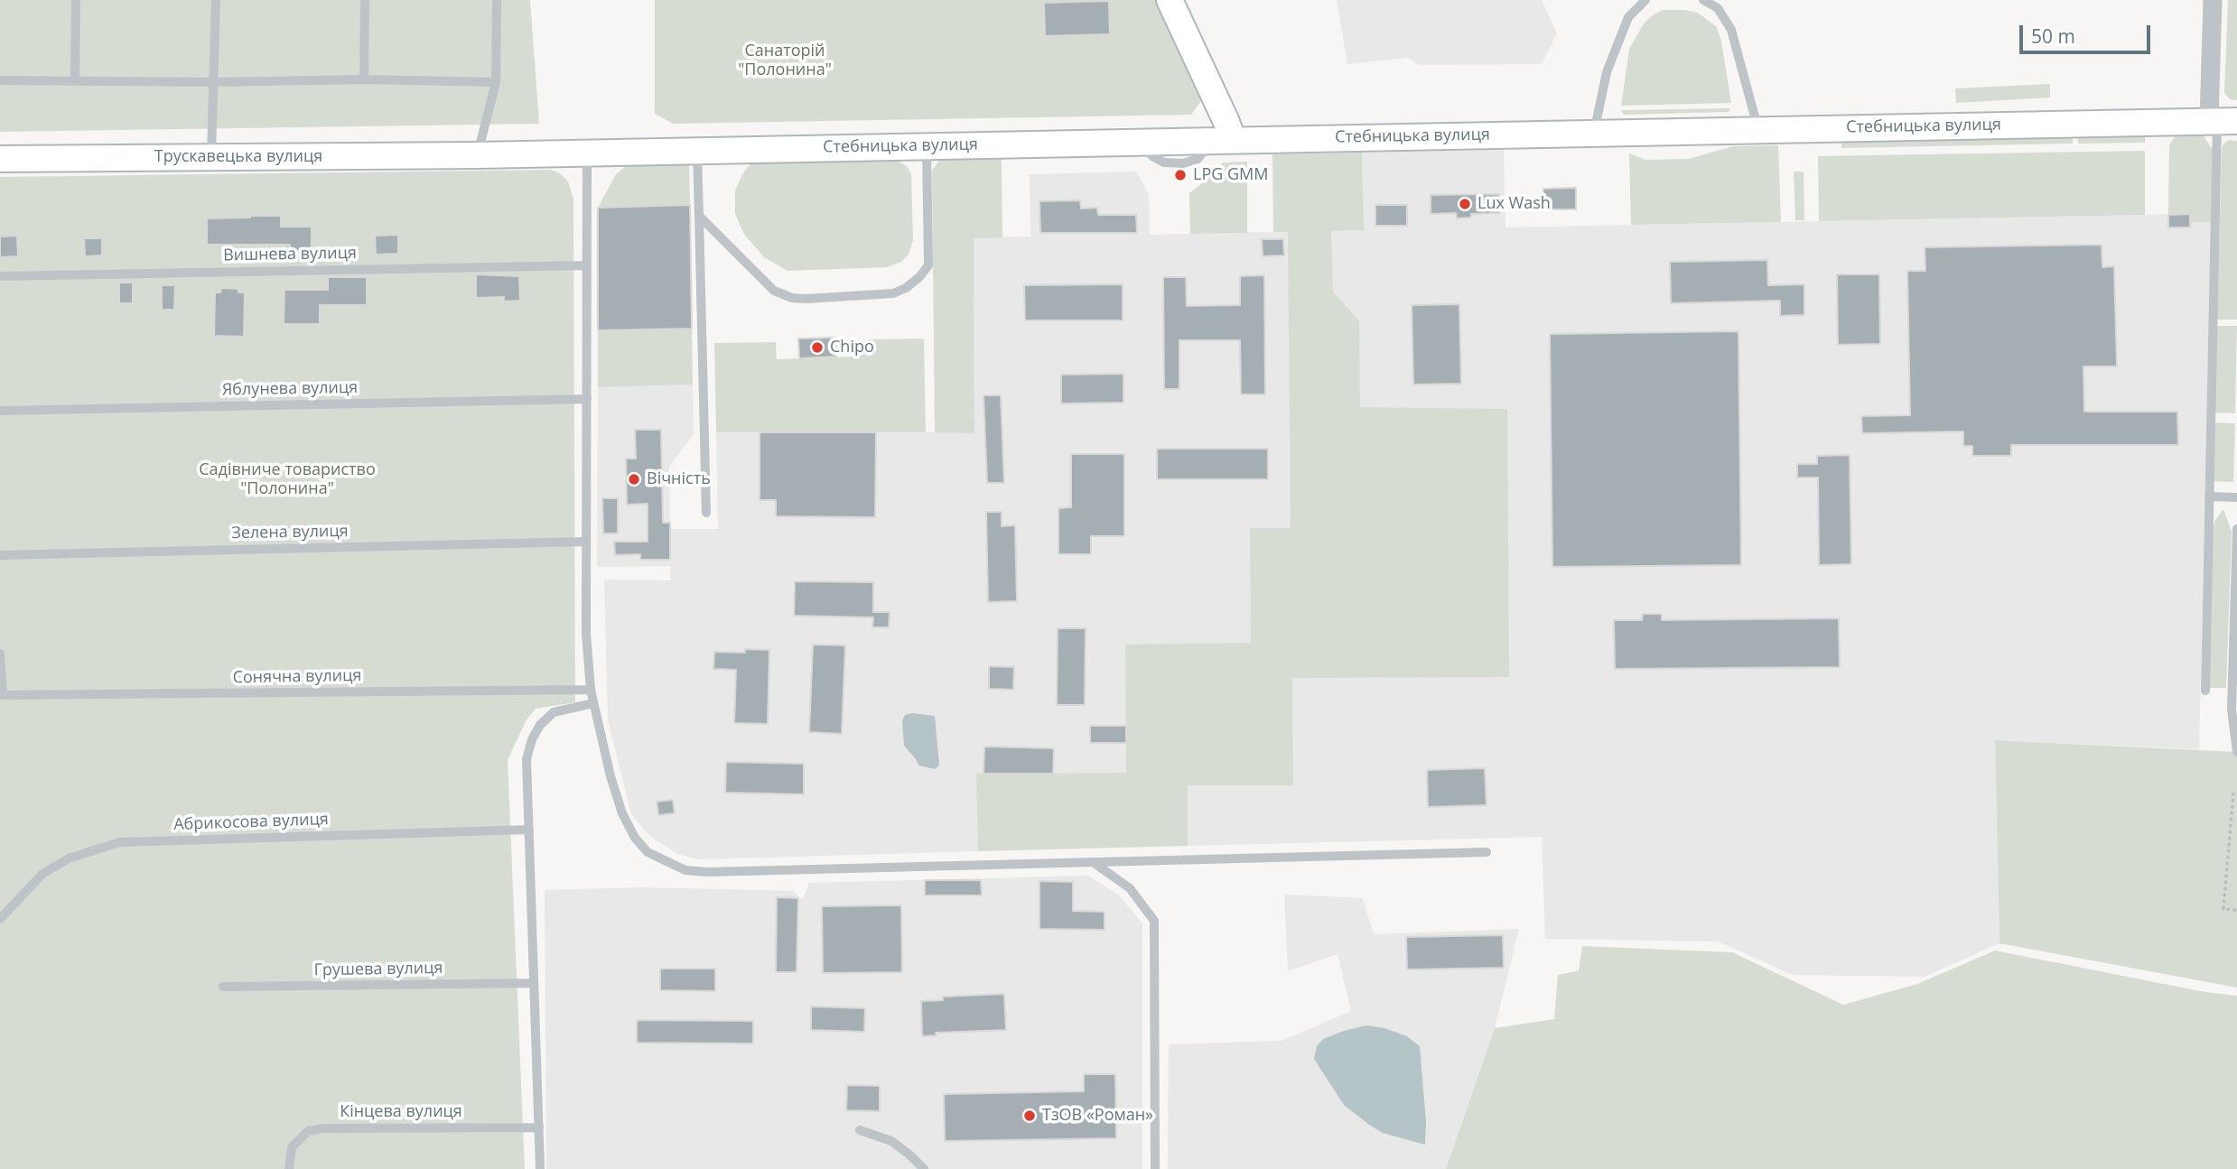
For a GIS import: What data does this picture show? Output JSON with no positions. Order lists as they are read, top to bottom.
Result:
{
  "streets": {
    "street": ["Стебницька вулиця", "Трускавецька вулиця"],
    "lane": [
      "Вишнева вулиця",
      "Яблунева вулиця",
      "Зелена вулиця",
      "Сонячна вулиця",
      "Абрикосова вулиця",
      "Грушева вулиця",
      "Кінцева вулиця"
    ]
  },
  "crossings": [
    ["Стебницька вулиця", "Трускавецька вулиця"]
  ],
  "parks": ["Санаторій \"Полонина\"", "Садівниче товариство \"Полонина\""],
  "places": [
    "LPG GMM",
    "Lux Wash",
    "Chipo",
    "Вічність",
    "ТзОВ «Роман»"
  ],
  "scale_bar": "50 m"
}
